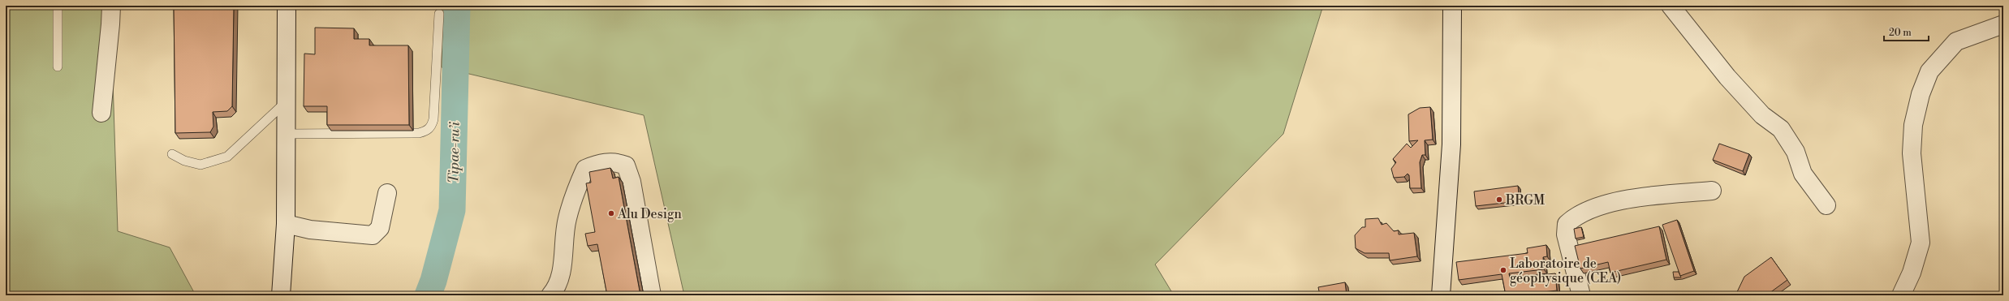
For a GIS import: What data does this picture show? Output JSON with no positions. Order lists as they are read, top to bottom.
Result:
{
  "water": ["Tipae-ru’i"],
  "places": ["BRGM", "Alu Design", "Laboratoire de géophysique (CEA)"],
  "scale_bar": "20 m"
}
